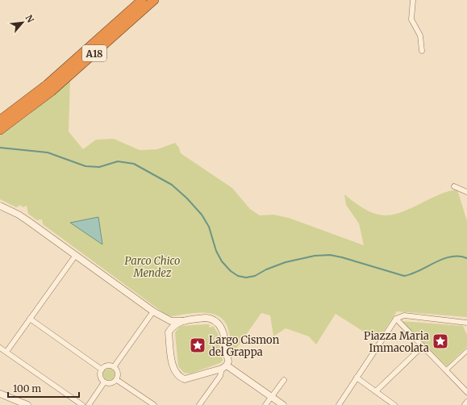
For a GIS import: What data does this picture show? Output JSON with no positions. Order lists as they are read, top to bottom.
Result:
{
  "streets": {
    "highway": ["A18"]
  },
  "parks": ["Parco Chico Mendez"],
  "places": {
    "place": ["Piazza Maria Immacolata", "Largo Cismon del Grappa"]
  },
  "scale_bar": "100 m",
  "north": "top right"
}
